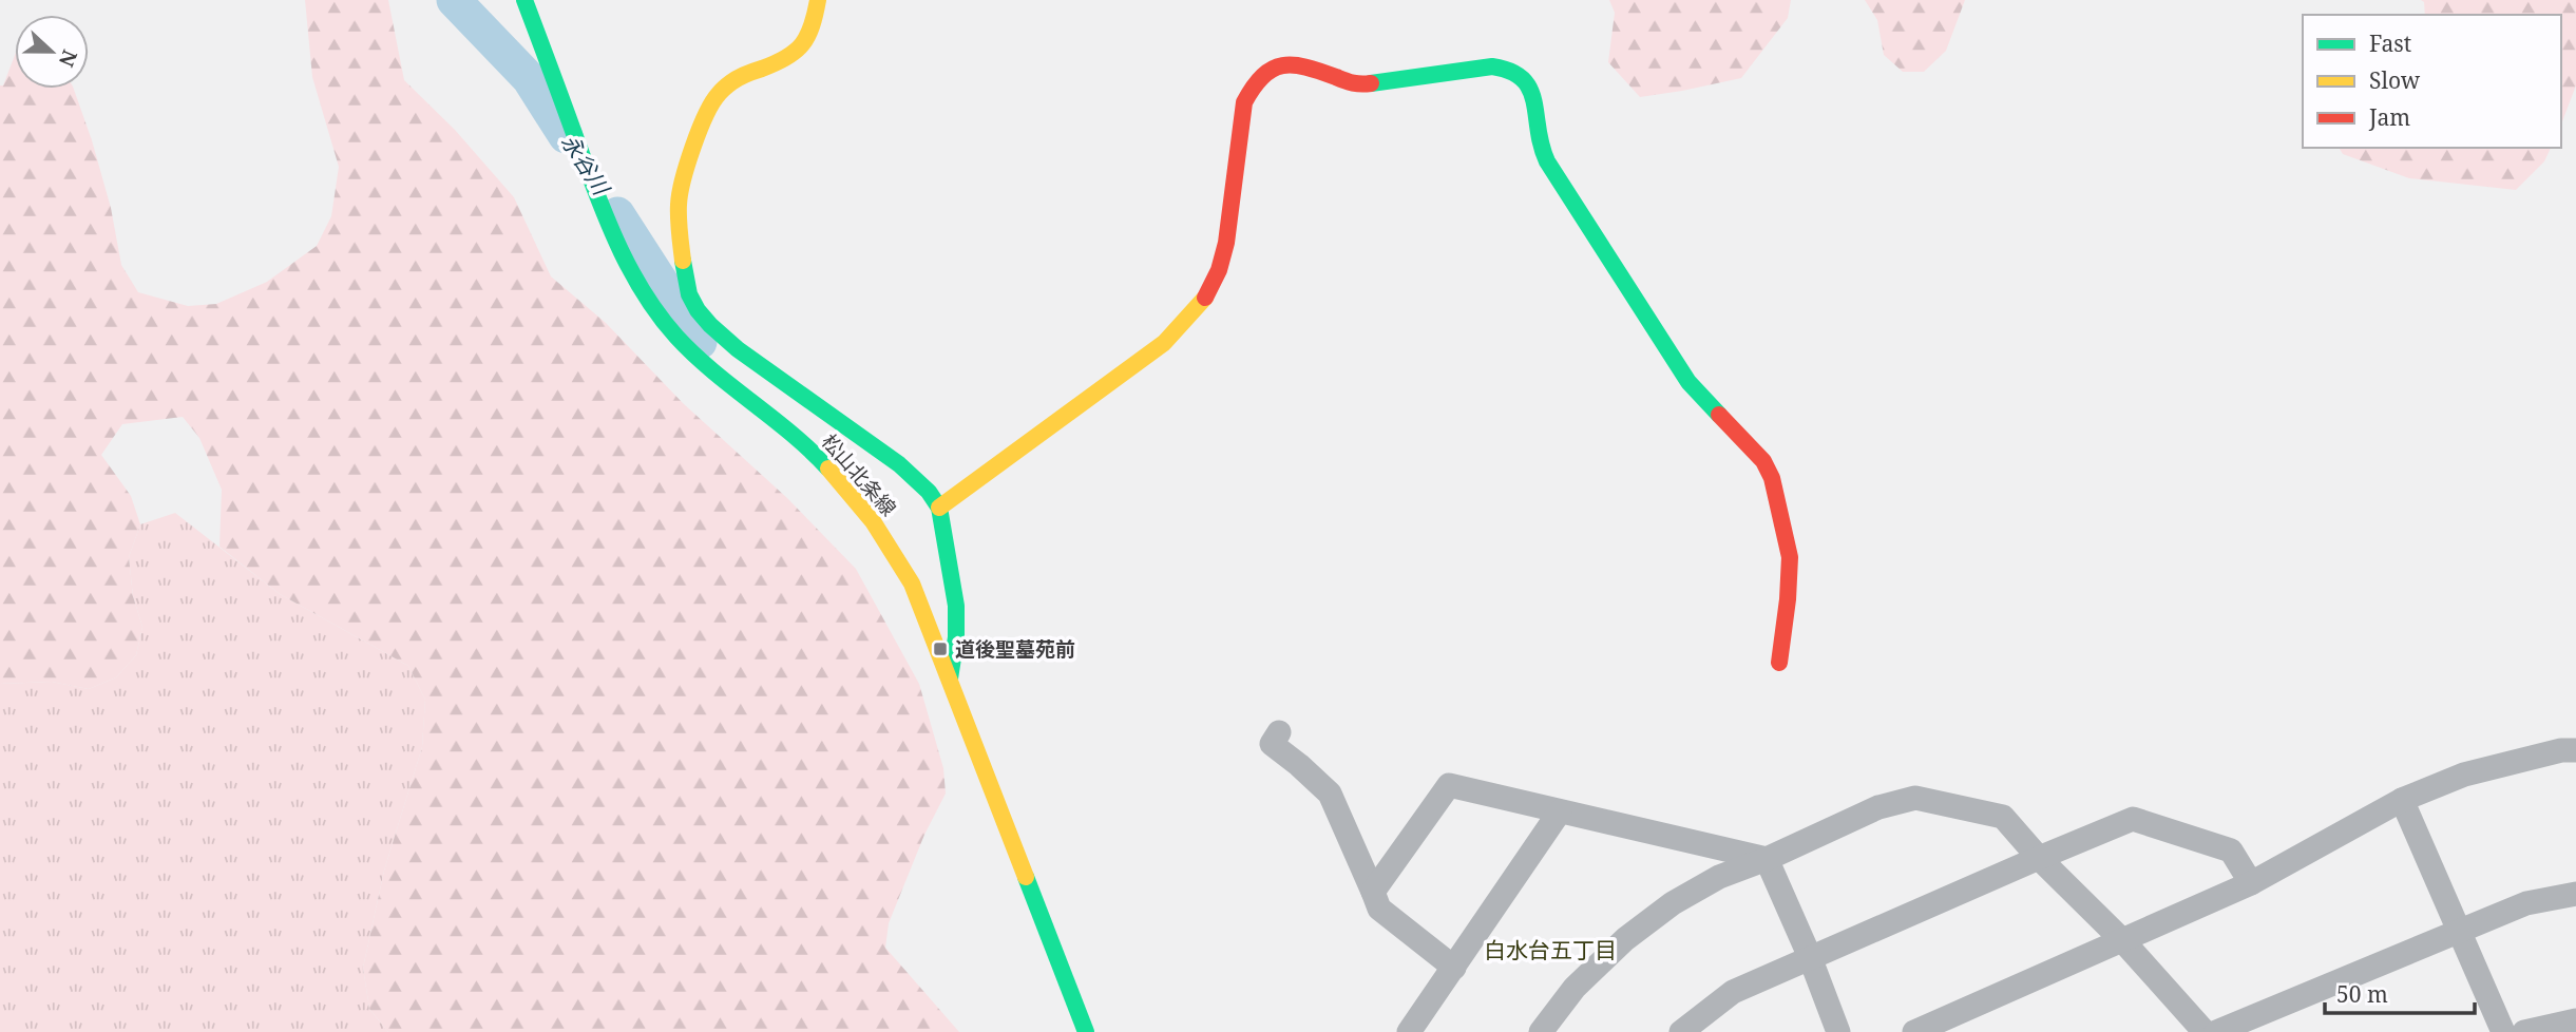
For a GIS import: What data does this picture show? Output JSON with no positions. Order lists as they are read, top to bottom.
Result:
{
  "streets": {
    "street": ["松山北条線"]
  },
  "districts": ["白水台五丁目"],
  "water": ["永谷川"],
  "places": {
    "transit": ["道後聖墓苑前"]
  },
  "legend": ["Fast", "Slow", "Jam"],
  "scale_bar": "50 m",
  "north": "right"
}
